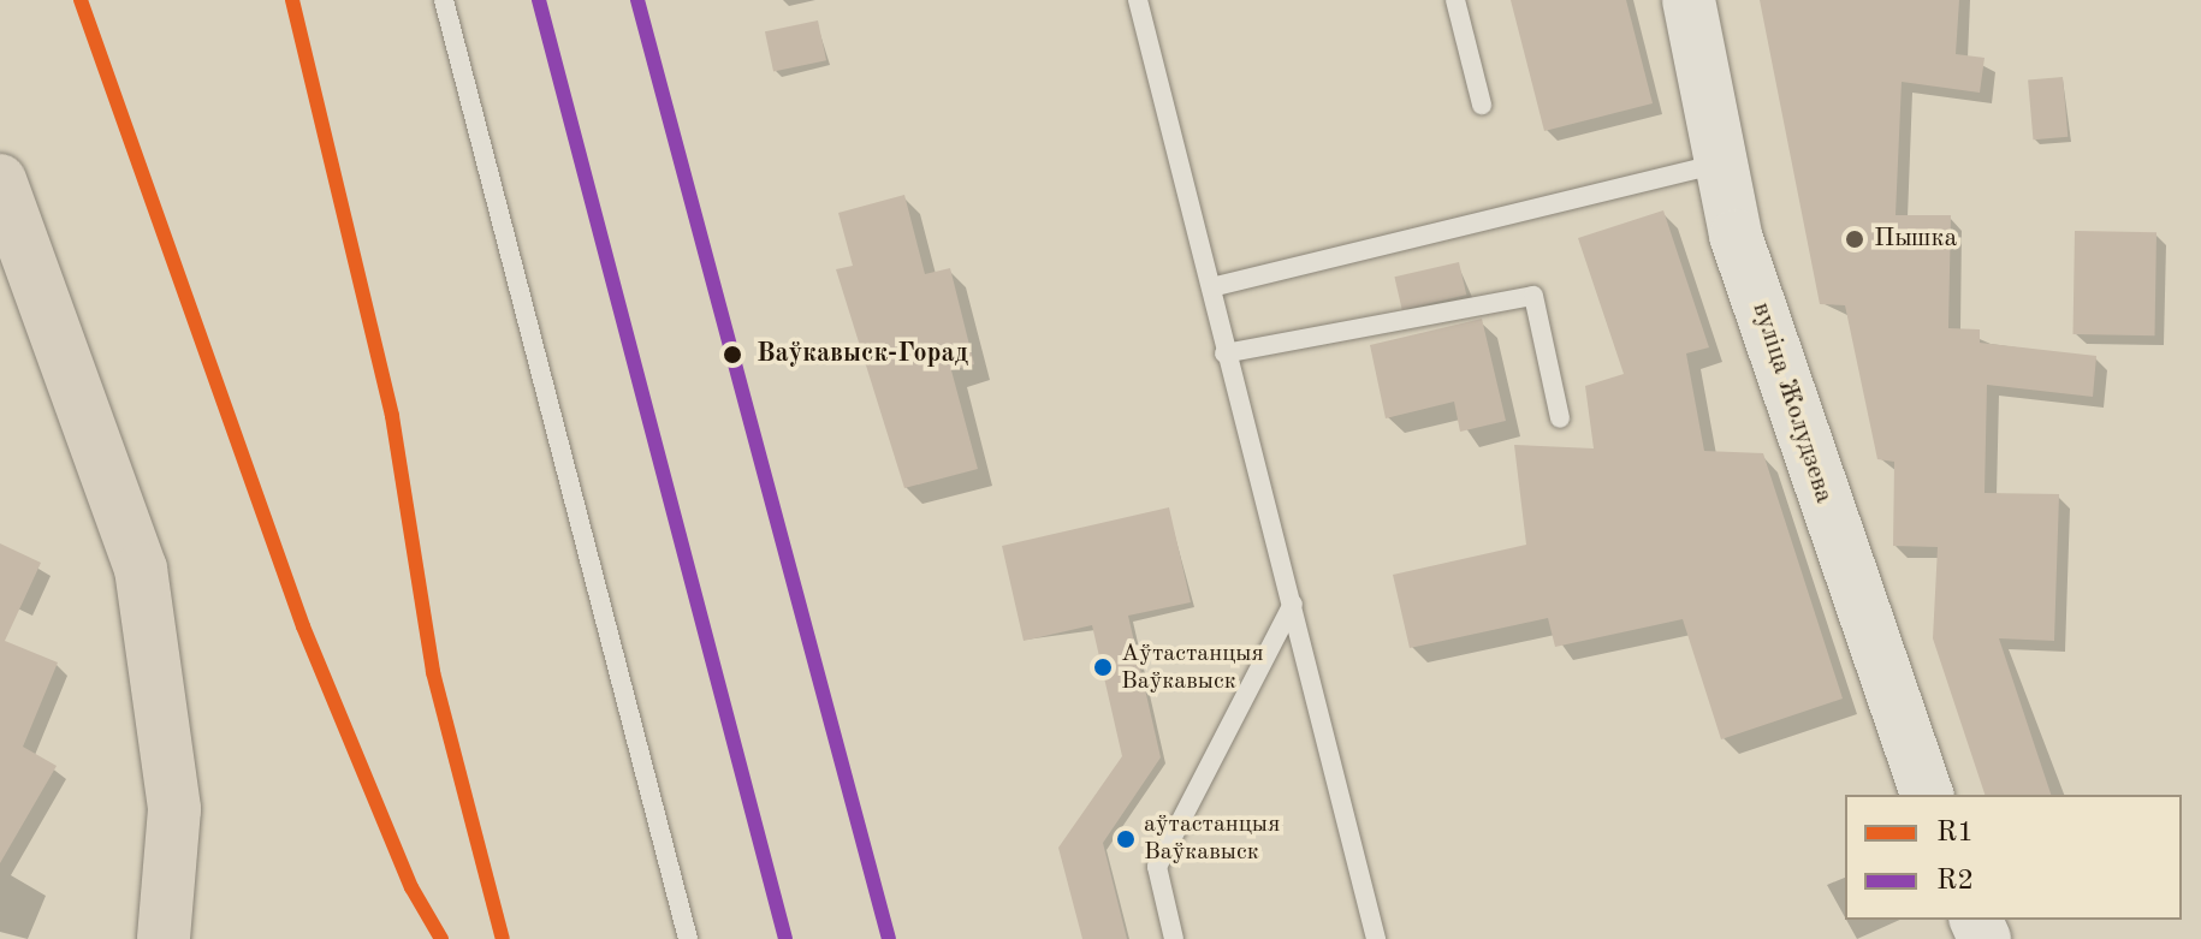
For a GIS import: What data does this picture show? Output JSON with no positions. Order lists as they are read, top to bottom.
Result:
{
  "streets": {
    "main road": ["вуліца Жолудзева"]
  },
  "places": [
    "Пышка",
    "Ваўкавыск-Горад",
    "Аўтастанцыя Ваўкавыск",
    "аўтастанцыя Ваўкавыск"
  ],
  "lines": ["transit line R1", "transit line R2"],
  "legend": ["R1", "R2"]
}
